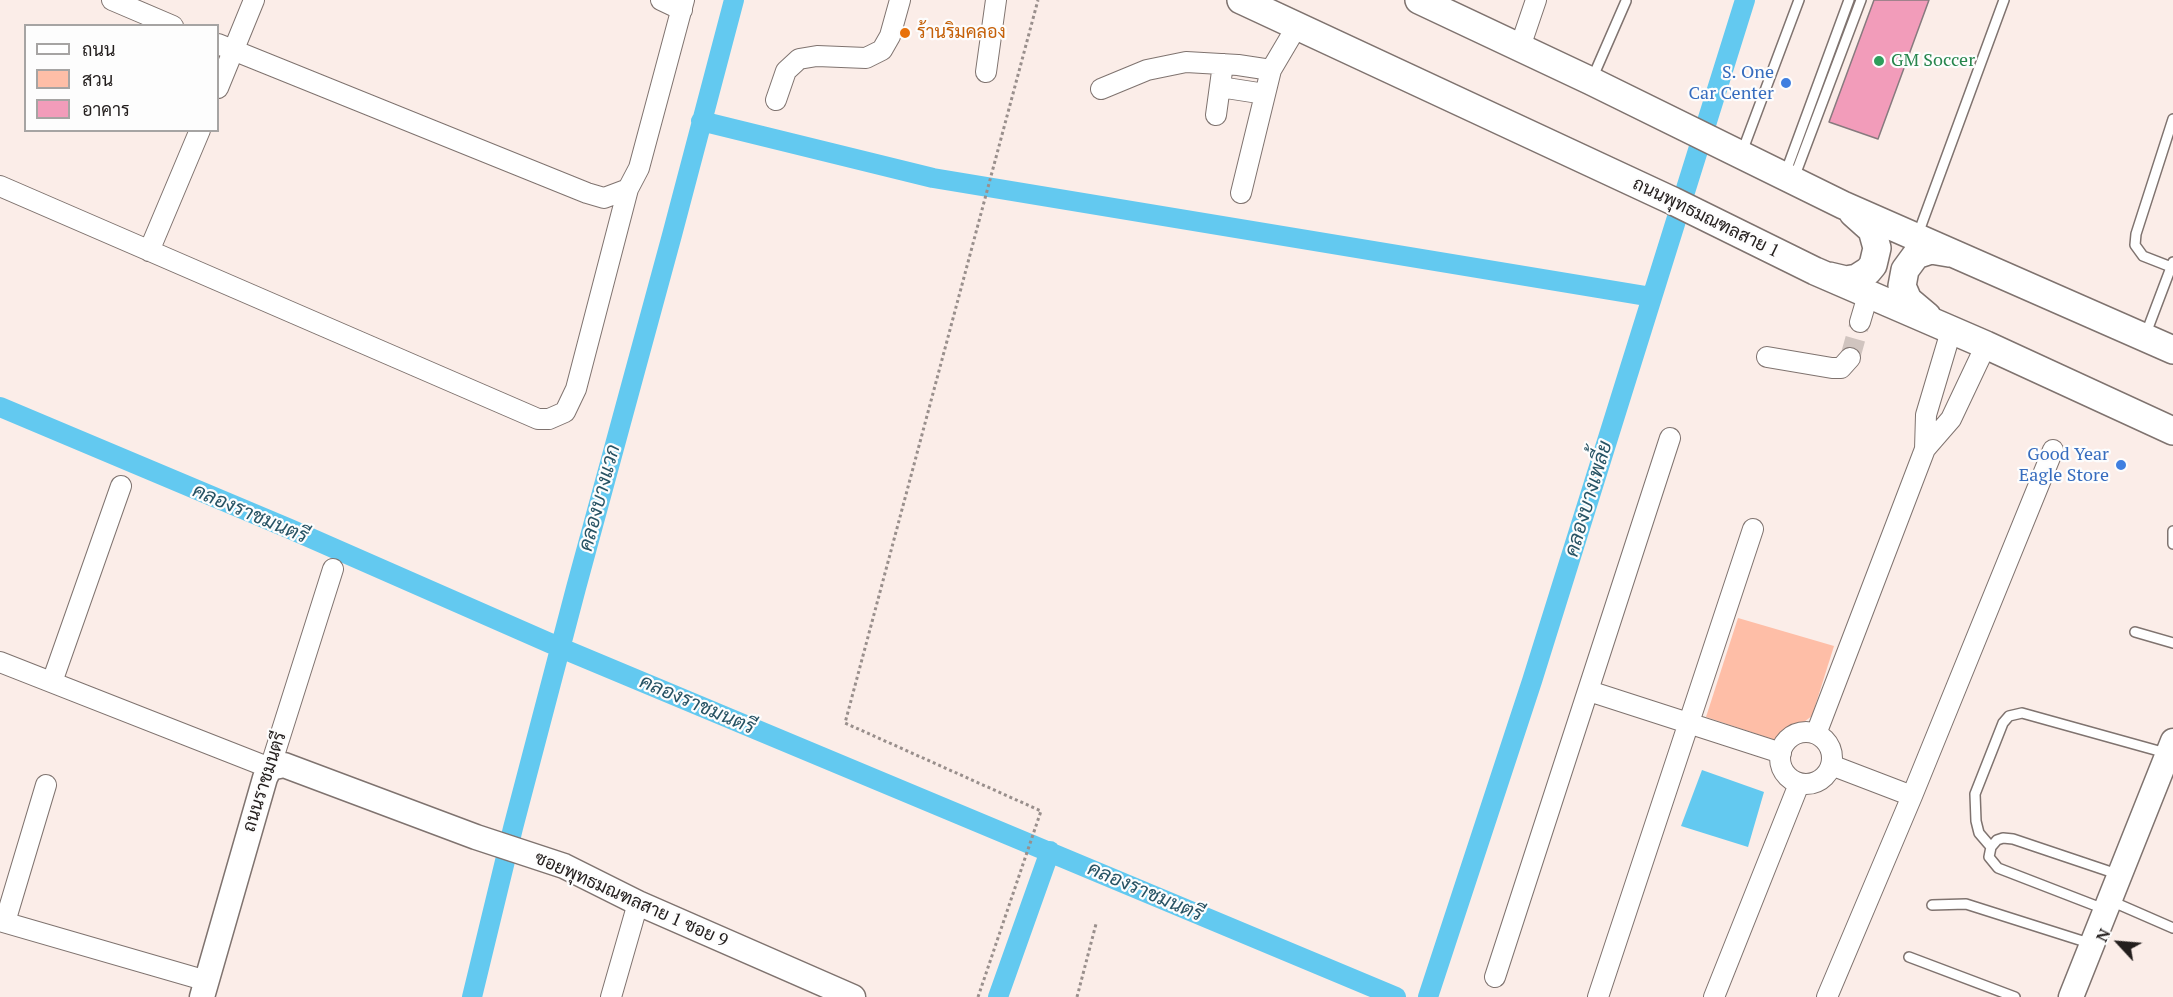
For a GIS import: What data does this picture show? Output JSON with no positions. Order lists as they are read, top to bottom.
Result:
{
  "streets": {
    "main road": ["ถนนพุทธมณฑลสาย 1"],
    "street": ["ถนนราชมนตรี", "ซอยพุทธมณฑลสาย 1 ซอย 9"]
  },
  "crossings": [
    ["ถนนราชมนตรี", "ซอยพุทธมณฑลสาย 1 ซอย 9"]
  ],
  "water": ["คลองบางแวก", "คลองบางเพลี้ย", "คลองราชมนตรี"],
  "places": [
    "ร้านริมคลอง",
    "GM Soccer",
    "S. One Car Center",
    "Good Year Eagle Store"
  ],
  "legend": ["ถนน", "สวน", "อาคาร"],
  "north": "top left"
}
